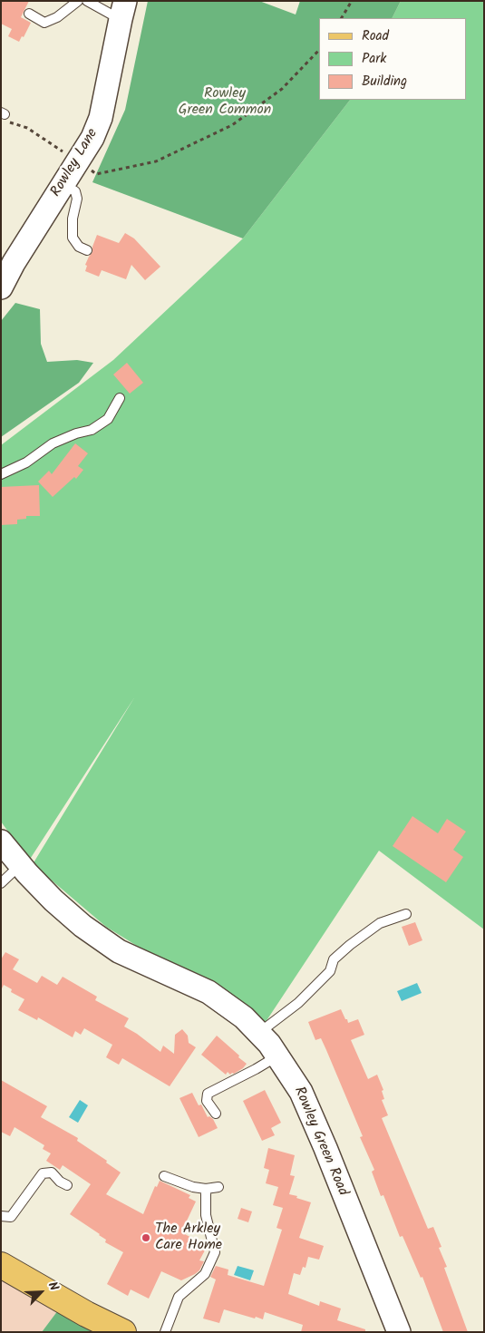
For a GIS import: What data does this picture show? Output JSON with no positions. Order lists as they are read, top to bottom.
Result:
{
  "streets": {
    "street": ["Rowley Lane", "Rowley Green Road"]
  },
  "parks": ["Rowley Green Common"],
  "places": ["The Arkley Care Home"],
  "legend": ["Road", "Park", "Building"],
  "north": "top right"
}
